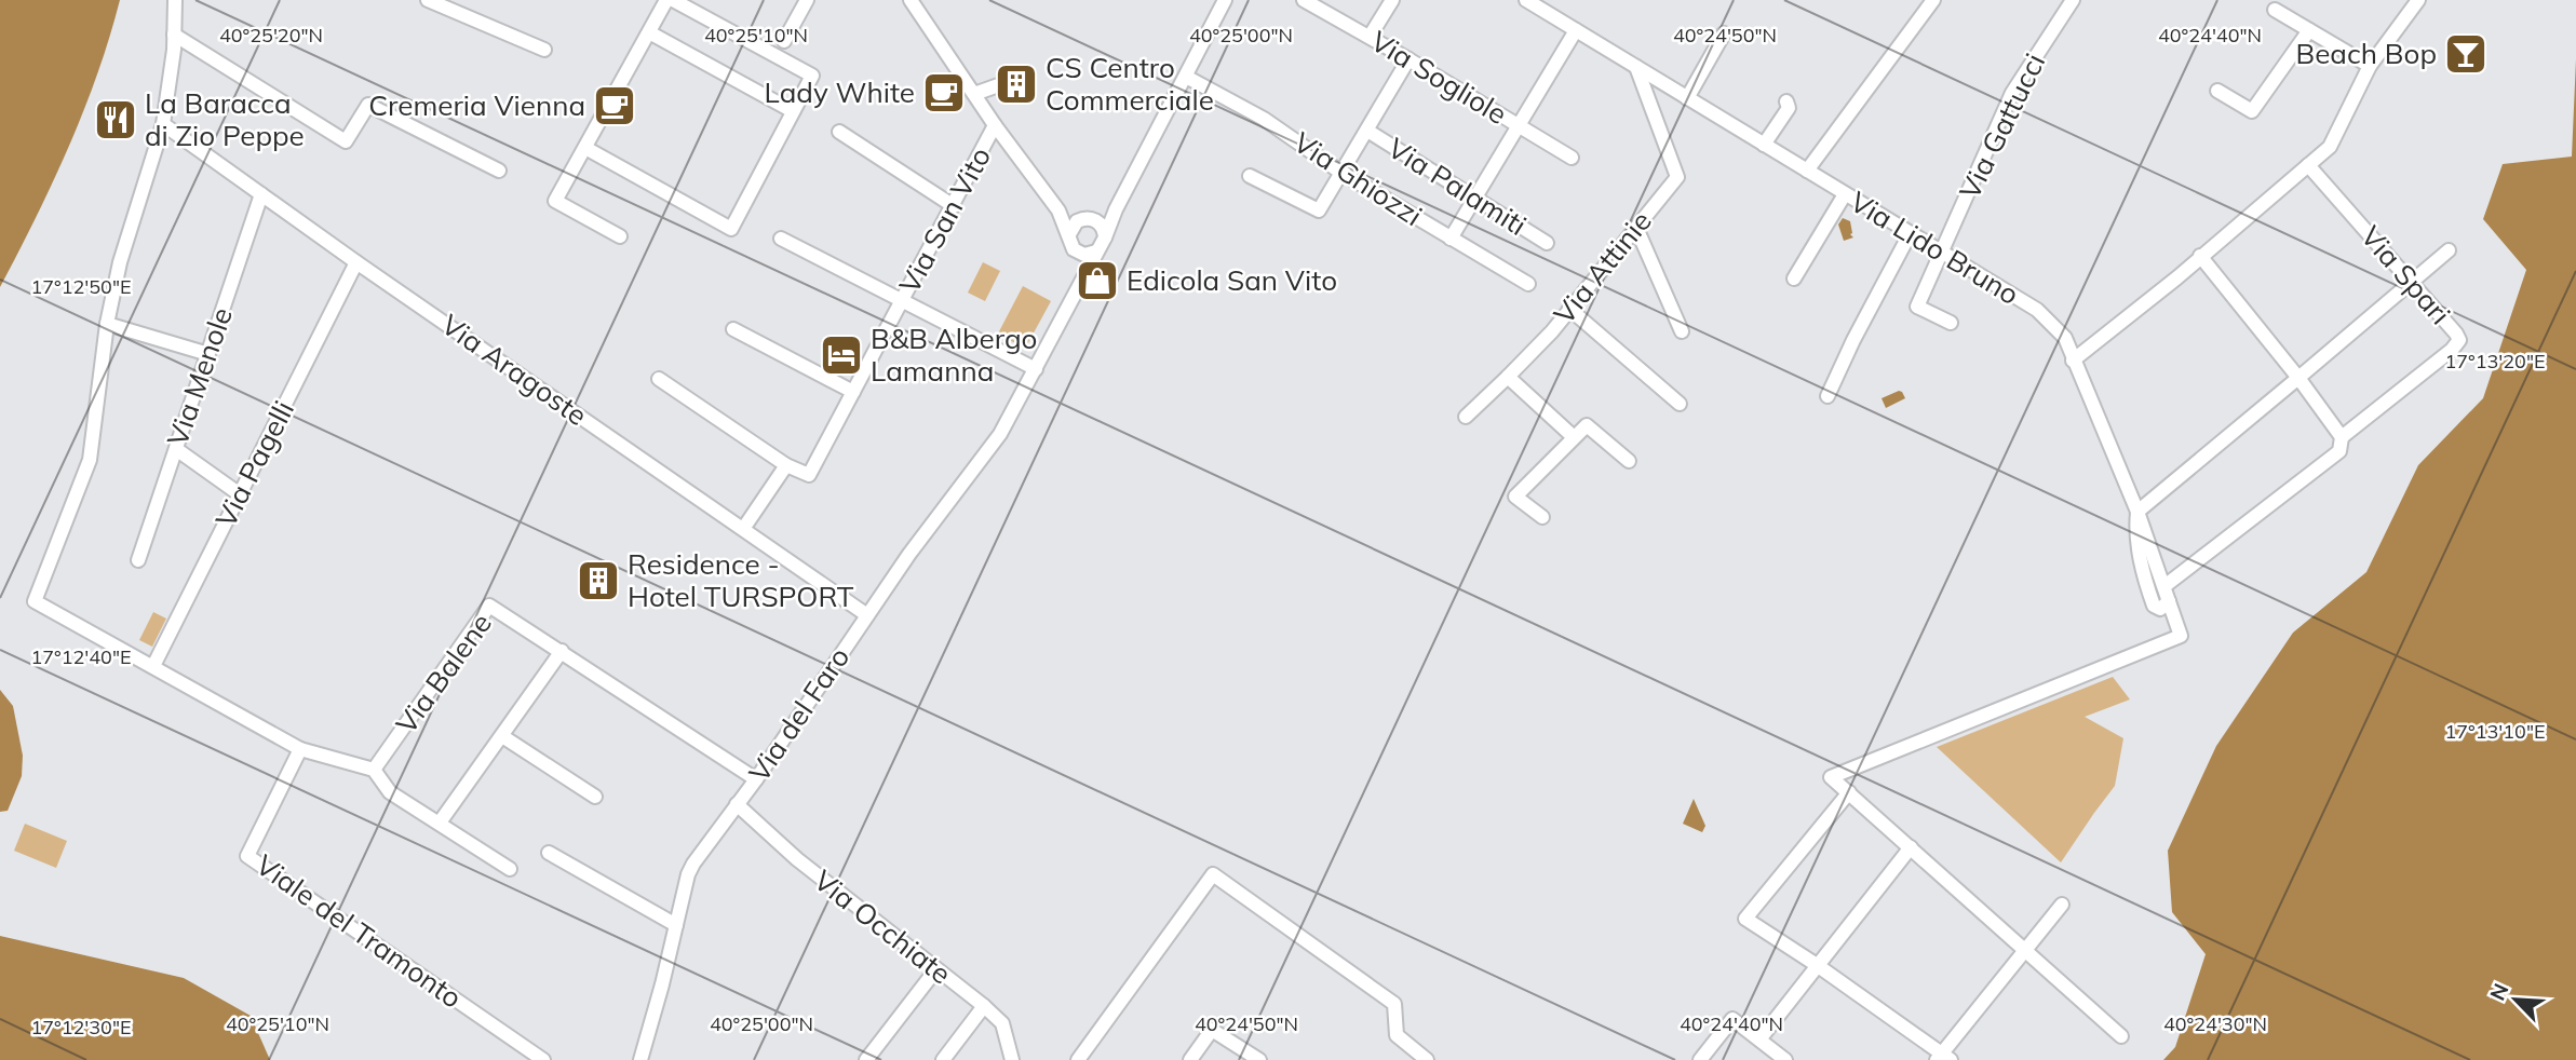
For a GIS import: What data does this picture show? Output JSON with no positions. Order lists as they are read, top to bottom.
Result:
{
  "streets": {
    "street": [
      "Via Sogliole",
      "Via Gattucci",
      "Via Ghiozzi",
      "Via Palamiti",
      "Via San Vito",
      "Via Lido Bruno",
      "Via Attinie",
      "Via Spari",
      "Via Aragoste",
      "Via Menole",
      "Via Pagelli",
      "Via Balene",
      "Via del Faro",
      "Via Occhiate",
      "Viale del Tramonto"
    ]
  },
  "crossings": [
    ["Via Gattucci", "Via Lido Bruno"],
    ["Via Lido Bruno", "Via Attinie"],
    ["Via Aragoste", "Via Menole"],
    ["Via Aragoste", "Via Pagelli"],
    ["Via Aragoste", "Via del Faro"],
    ["Via Balene", "Via del Faro"],
    ["Via del Faro", "Via Occhiate"]
  ],
  "places": {
    "bar": ["Beach Bop"],
    "building": ["CS Centro Commerciale", "Residence - Hotel TURSPORT"],
    "cafe": ["Lady White", "Cremeria Vienna"],
    "restaurant": ["La Baracca di Zio Peppe"],
    "shop": ["Edicola San Vito"],
    "hotel": ["B&B Albergo Lamanna"]
  },
  "north": "top left",
  "coordinates": [
    "40°25'20\"N",
    "40°25'10\"N",
    "40°25'00\"N",
    "40°24'50\"N",
    "40°24'40\"N",
    "17°12'50\"E",
    "17°13'20\"E",
    "17°12'40\"E",
    "17°13'10\"E",
    "40°24'30\"N",
    "17°12'30\"E"
  ]
}
